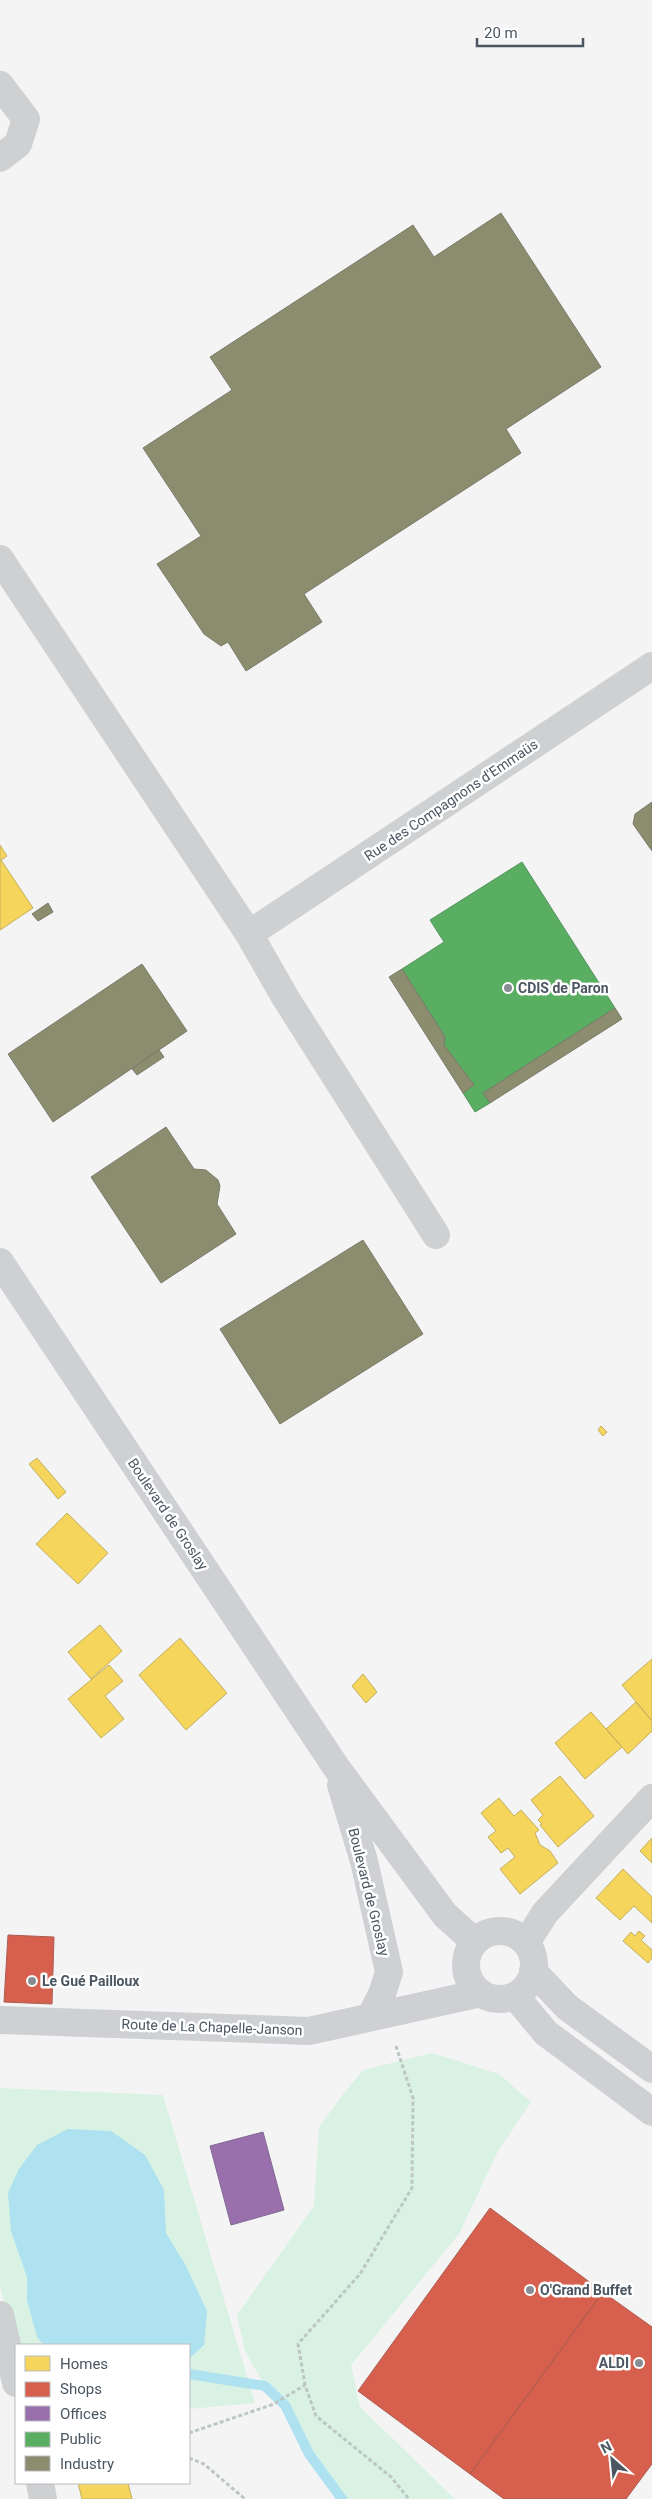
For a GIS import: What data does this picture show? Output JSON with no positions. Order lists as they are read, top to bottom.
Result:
{
  "streets": {
    "main road": ["Boulevard de Groslay", "Route de La Chapelle-Janson"],
    "street": ["Rue des Compagnons d'Emmaüs"]
  },
  "crossings": [
    ["Boulevard de Groslay", "Route de La Chapelle-Janson"]
  ],
  "places": [
    "CDIS de Paron",
    "Le Gué Pailloux",
    "O'Grand Buffet",
    "ALDI"
  ],
  "legend": [
    "Homes",
    "Shops",
    "Offices",
    "Public",
    "Industry"
  ],
  "scale_bar": "20 m",
  "north": "top left"
}
